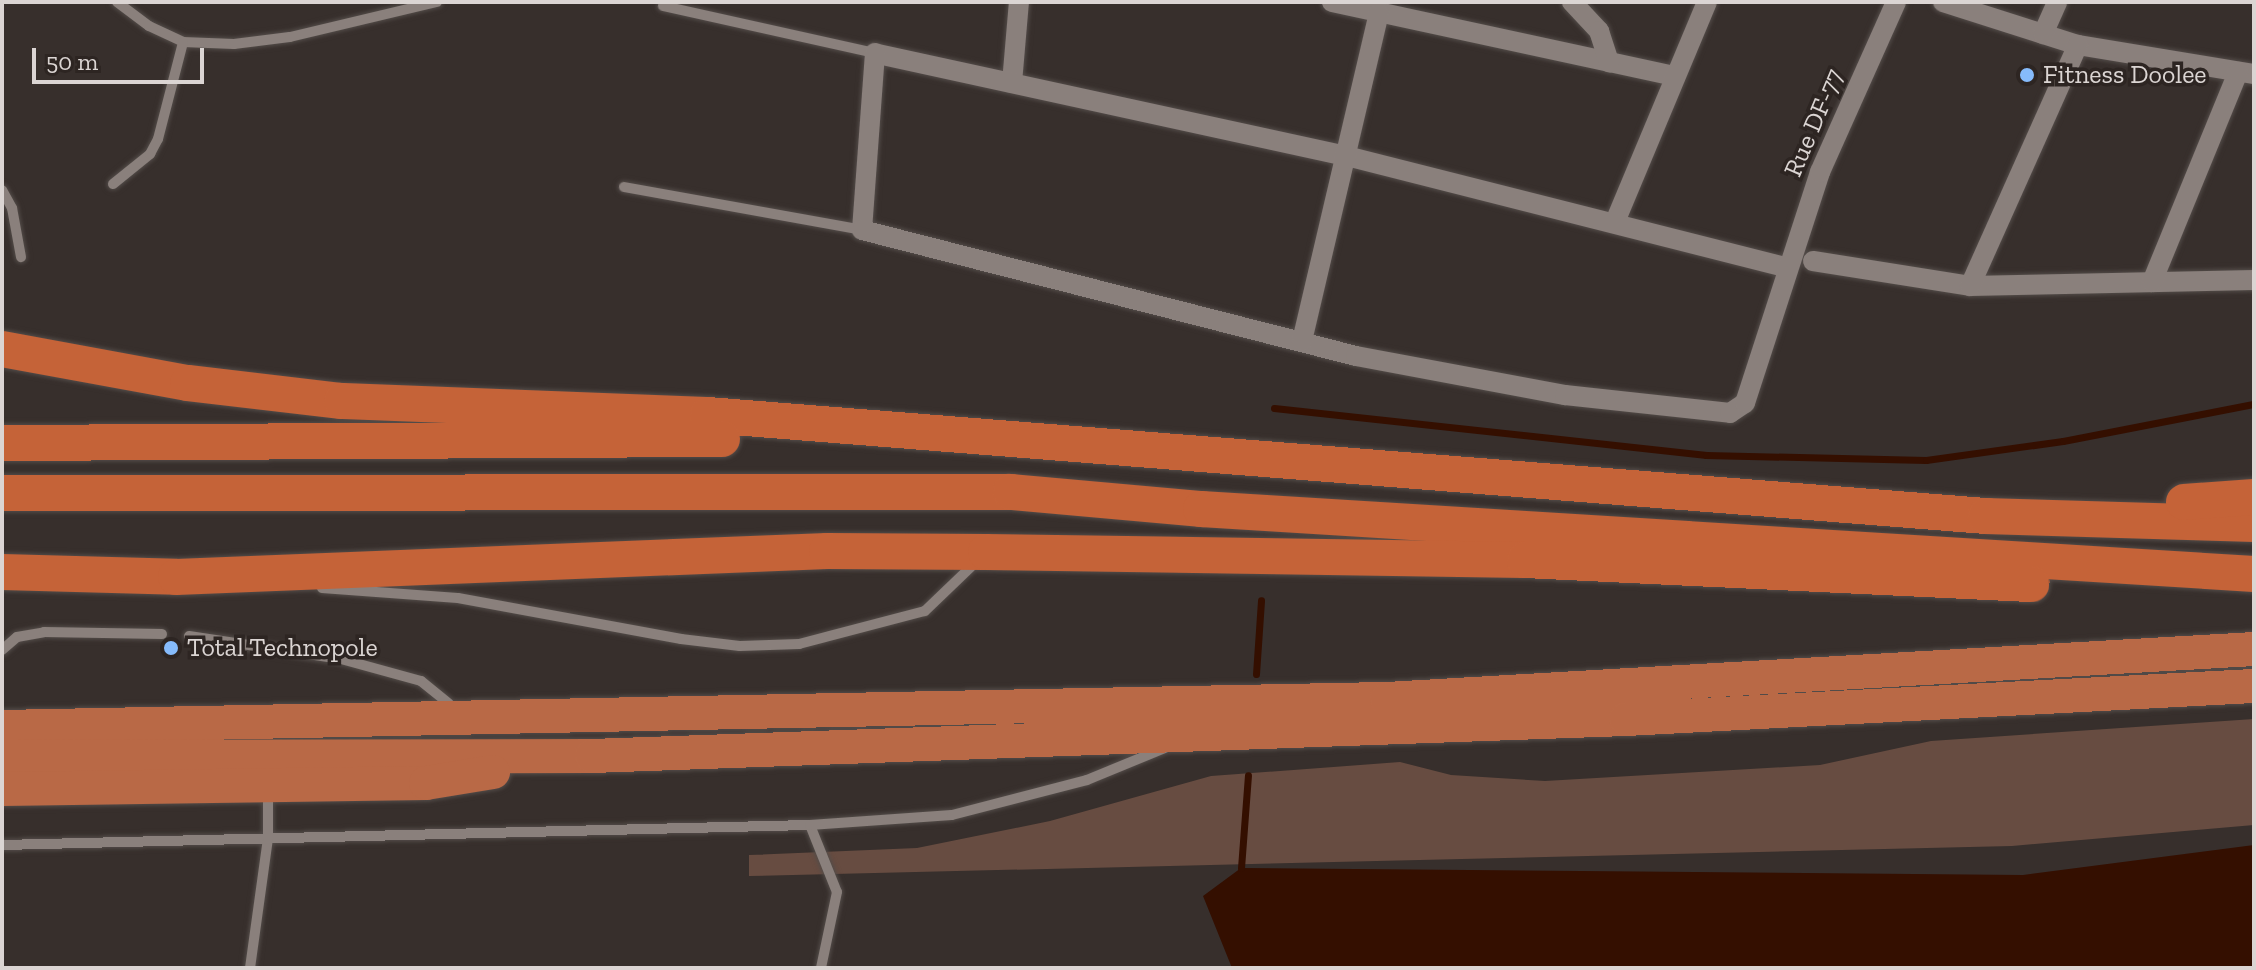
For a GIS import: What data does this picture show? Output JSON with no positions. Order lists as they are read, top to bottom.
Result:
{
  "streets": {
    "street": ["Rue DF-77"]
  },
  "places": ["Fitness Doolee", "Total Technopole"],
  "scale_bar": "50 m"
}
